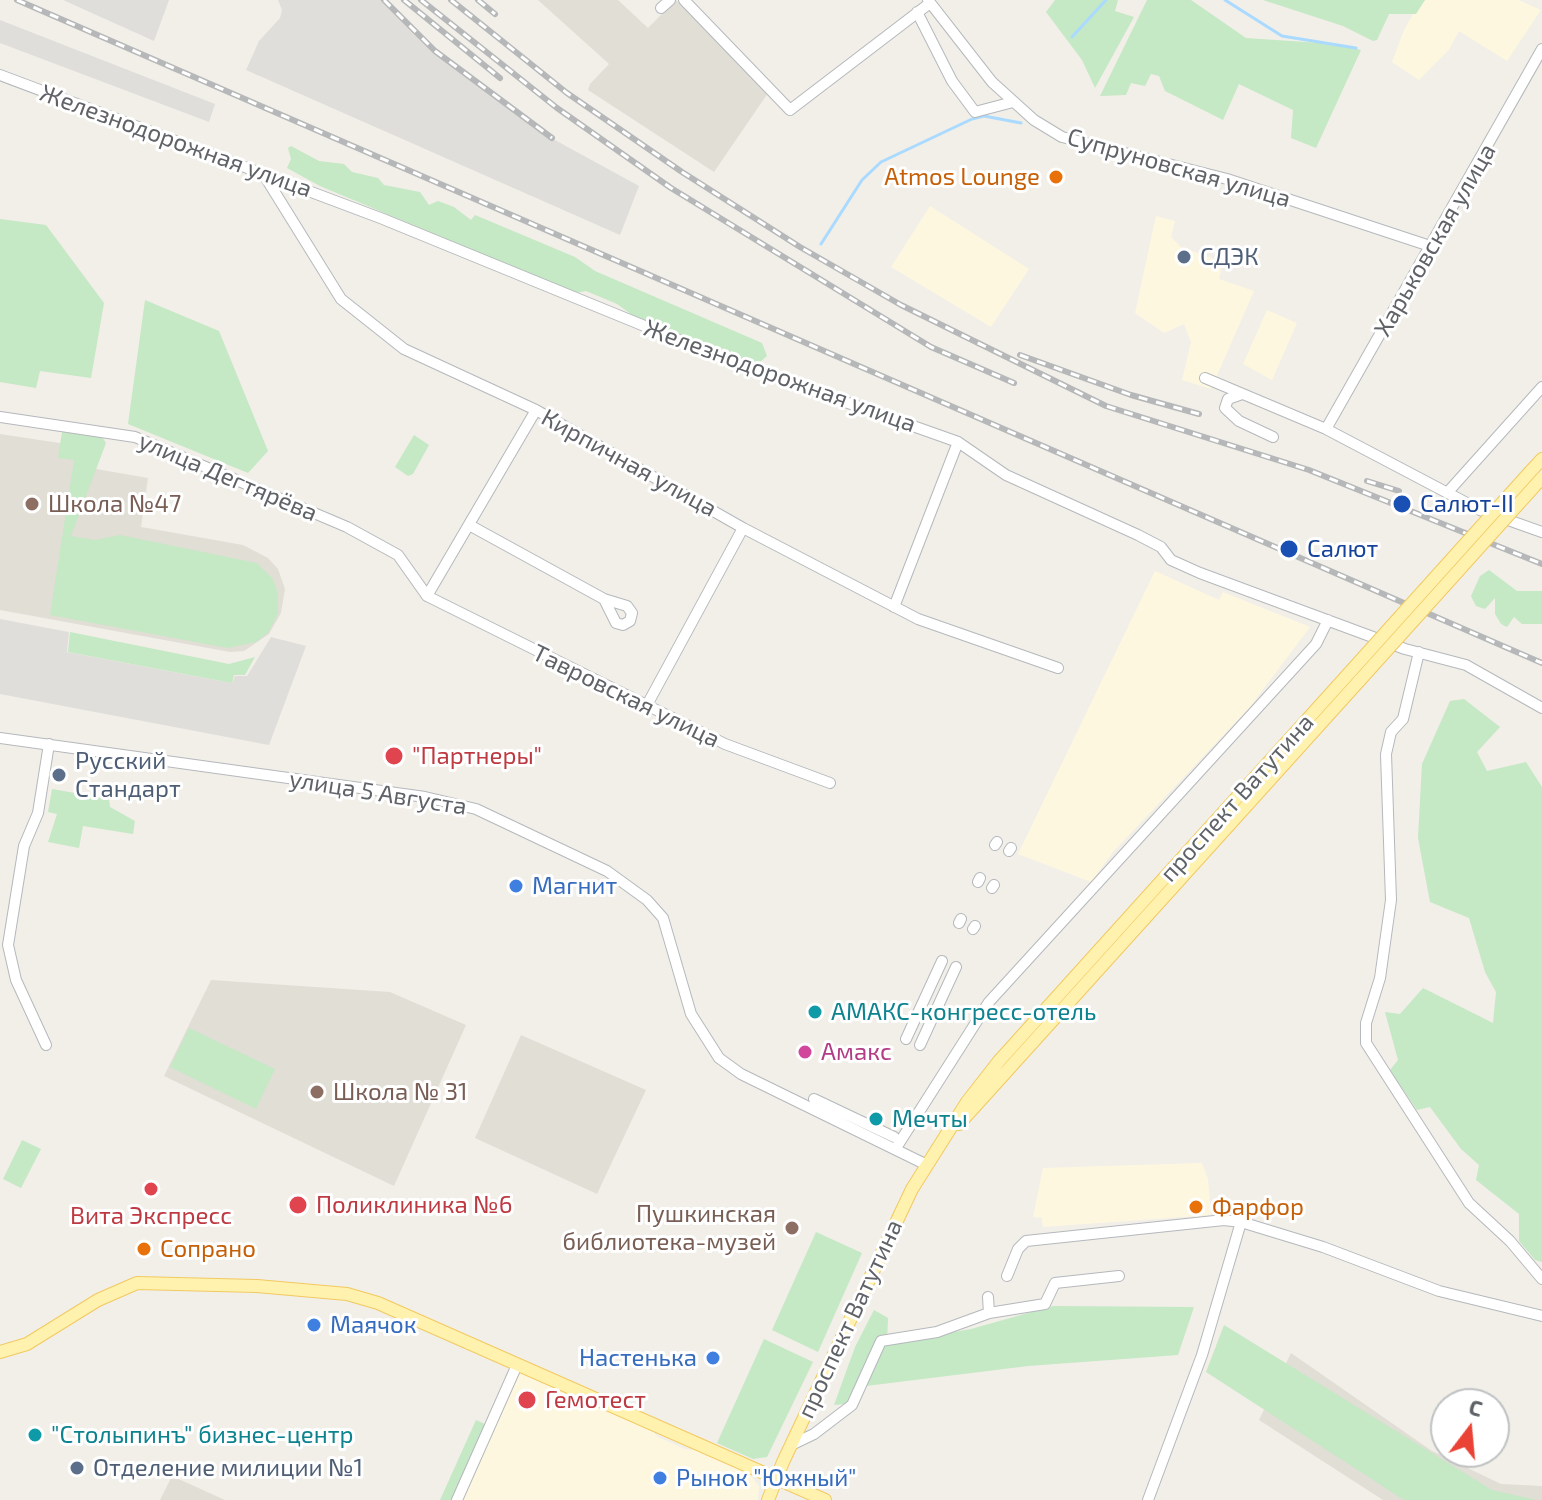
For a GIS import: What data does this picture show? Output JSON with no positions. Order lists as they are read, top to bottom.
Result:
{
  "streets": {
    "main road": ["проспект Ватутина"],
    "street": [
      "Железнодорожная улица",
      "Супруновская улица",
      "Харьковская улица",
      "Кирпичная улица",
      "улица Дегтярёва",
      "Тавровская улица",
      "улица 5 Августа"
    ]
  },
  "crossings": [
    ["Железнодорожная улица", "Кирпичная улица"],
    ["Супруновская улица", "Харьковская улица"],
    ["улица Дегтярёва", "Тавровская улица"],
    ["улица 5 Августа", "проспект Ватутина"]
  ],
  "places": [
    "Atmos Lounge",
    "СДЭК",
    "Школа №47",
    "Салют-II",
    "Салют",
    "\"Партнеры\"",
    "Русский Стандарт",
    "Магнит",
    "АМАКС-конгресс-отель",
    "Амакс",
    "Школа № 31",
    "Мечты",
    "Вита Экспресс",
    "Поликлиника №6",
    "Фарфор",
    "Пушкинская библиотека-музей",
    "Сопрано",
    "Маячок",
    "Настенька",
    "Гемотест",
    "\"Столыпинъ\" бизнес-центр",
    "Отделение милиции №1",
    "Рынок \"Южный\""
  ],
  "north": "top"
}
